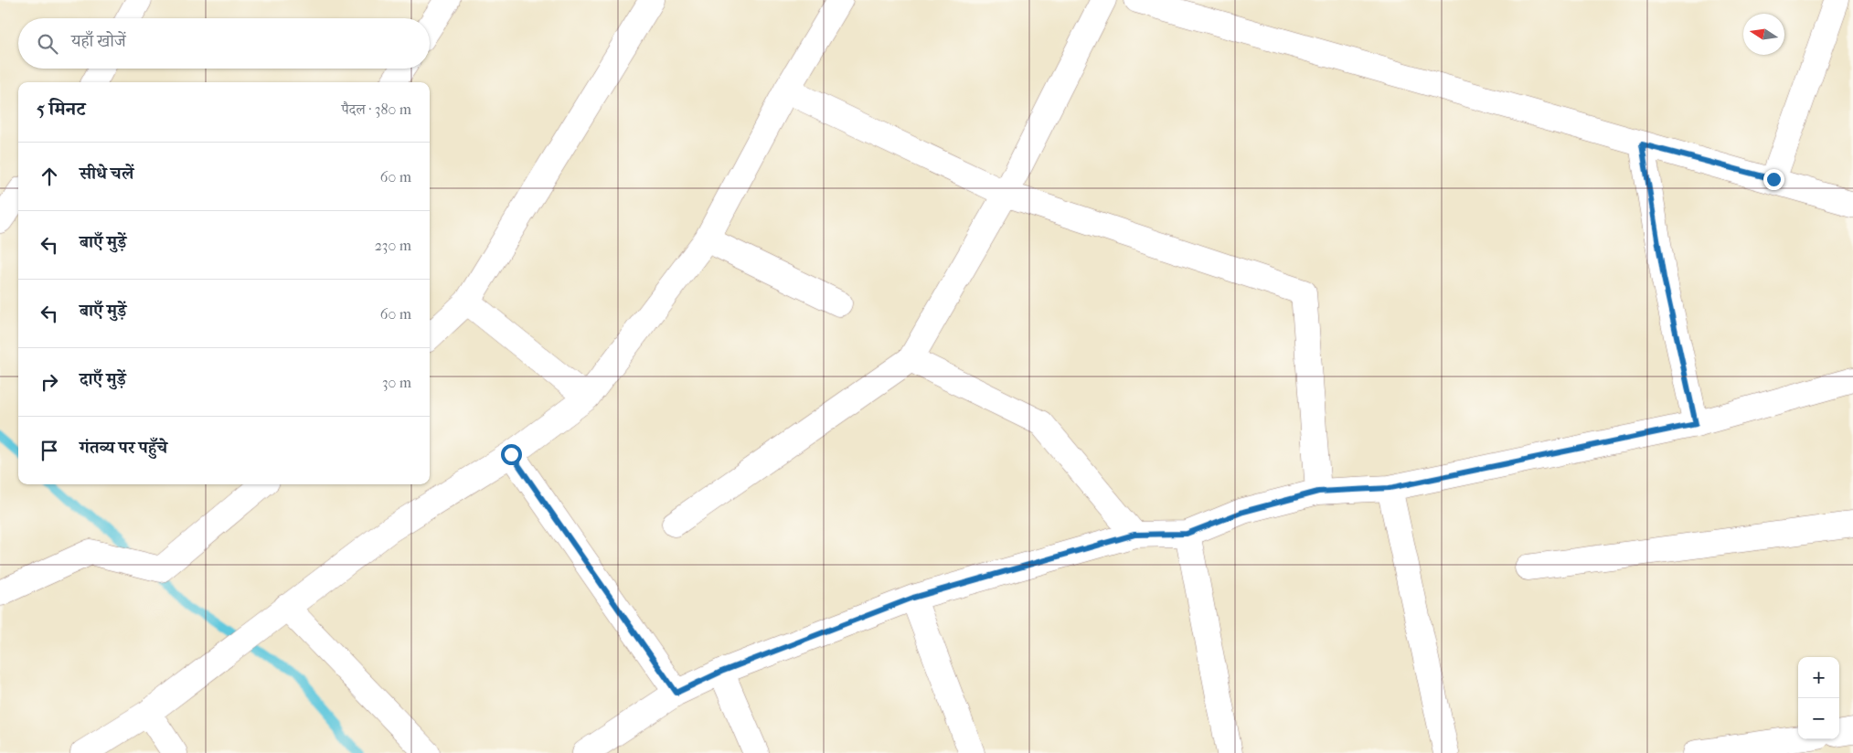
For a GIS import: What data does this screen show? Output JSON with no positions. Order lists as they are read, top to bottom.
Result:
{
  "north": "left",
  "page": {
    "search": "यहाँ खोजें",
    "heading": ["5 मिनट", "पैदल · 380 m"],
    "list": [
      ["सीधे चलें", "60 m"],
      ["बाएँ मुड़ें", "230 m"],
      ["बाएँ मुड़ें", "60 m"],
      ["दाएँ मुड़ें", "30 m"],
      "गंतव्य पर पहुँचे"
    ],
    "map_buttons": ["+", "−"]
  }
}
